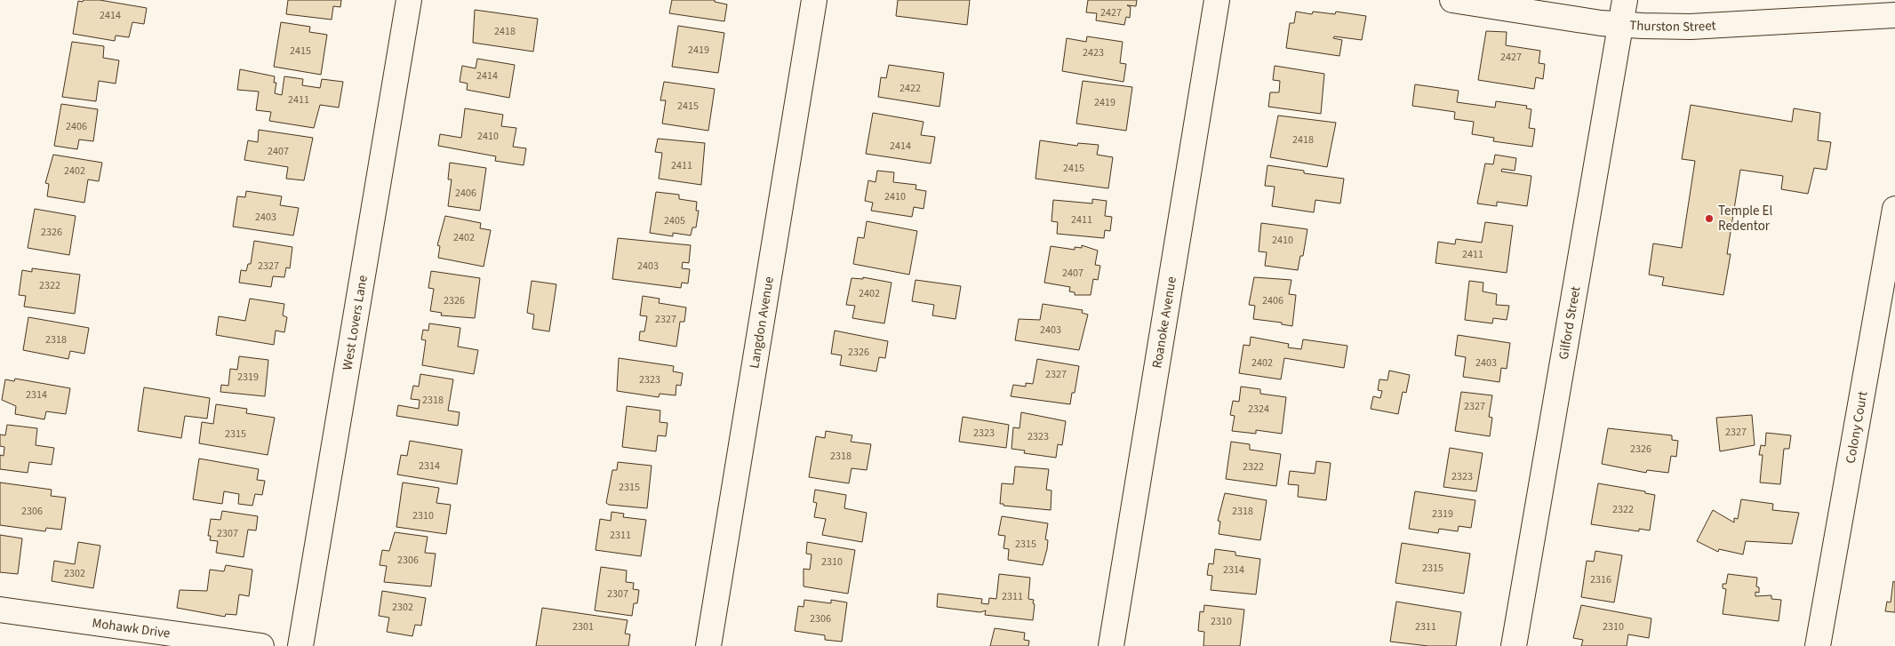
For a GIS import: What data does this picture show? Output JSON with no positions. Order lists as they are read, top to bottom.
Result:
{
  "streets": {
    "street": [
      "Thurston Street",
      "Gilford Street",
      "West Lovers Lane",
      "Langdon Avenue",
      "Roanoke Avenue",
      "Colony Court",
      "Mohawk Drive"
    ]
  },
  "crossings": [
    ["Thurston Street", "Gilford Street"]
  ],
  "places": ["Temple El Redentor"],
  "house_numbers": [
    "2427",
    "2414",
    "2418",
    "2419",
    "2415",
    "2423",
    "2427",
    "2414",
    "2422",
    "2411",
    "2419",
    "2415",
    "2406",
    "2410",
    "2418",
    "2414",
    "2407",
    "2411",
    "2415",
    "2402",
    "2406",
    "2410",
    "2403",
    "2411",
    "2405",
    "2326",
    "2402",
    "2410",
    "2411",
    "2327",
    "2403",
    "2407",
    "2322",
    "2402",
    "2326",
    "2406",
    "2327",
    "2403",
    "2318",
    "2326",
    "2402",
    "2403",
    "2327",
    "2319",
    "2323",
    "2314",
    "2318",
    "2327",
    "2324",
    "2327",
    "2323",
    "2315",
    "2323",
    "2326",
    "2318",
    "2314",
    "2322",
    "2323",
    "2315",
    "2322",
    "2306",
    "2318",
    "2319",
    "2310",
    "2307",
    "2311",
    "2315",
    "2306",
    "2310",
    "2315",
    "2314",
    "2302",
    "2316",
    "2307",
    "2311",
    "2302",
    "2306",
    "2310",
    "2301",
    "2311",
    "2310"
  ]
}
